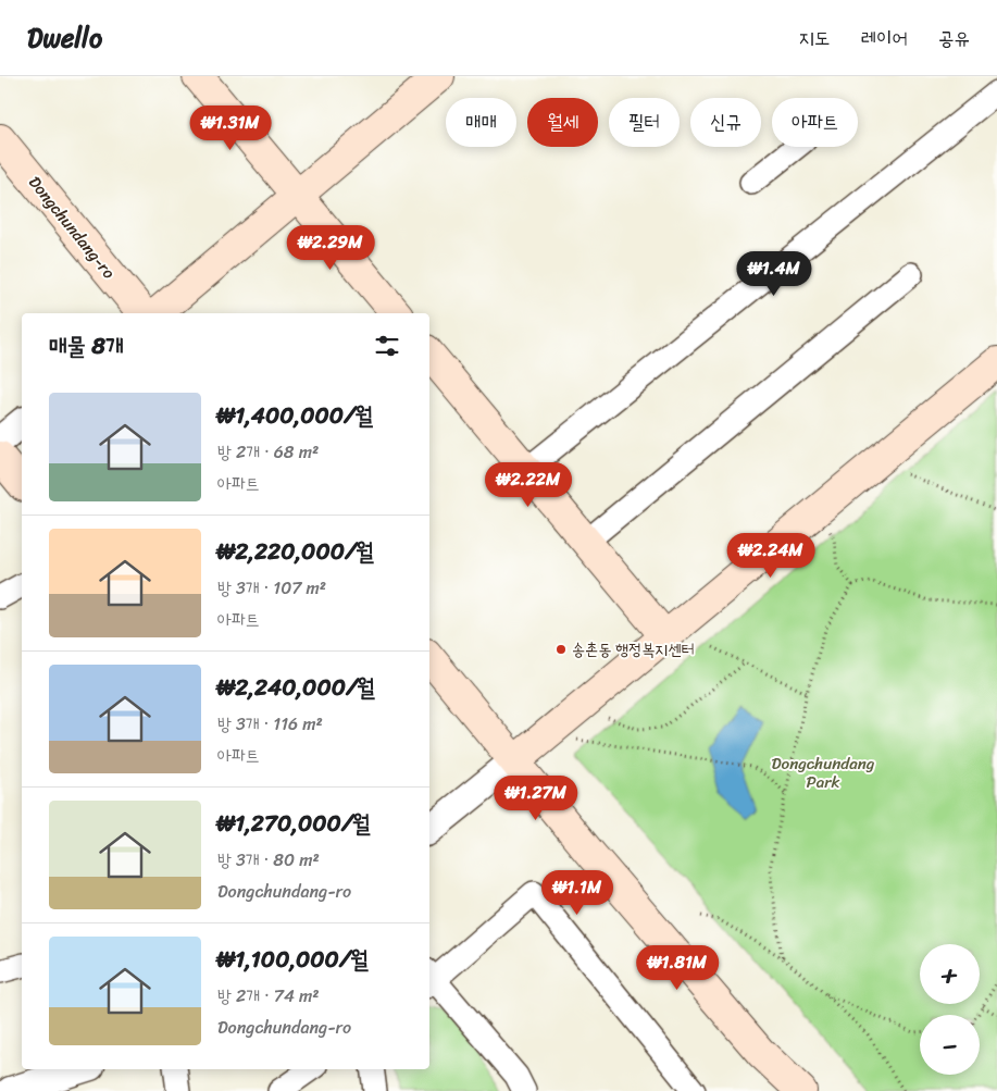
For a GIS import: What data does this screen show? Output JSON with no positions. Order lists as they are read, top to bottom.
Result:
{
  "streets": {
    "main road": ["Dongchundang-ro"]
  },
  "parks": ["Dongchundang Park"],
  "places": ["송촌동 행정복지센터"],
  "page": {
    "header": "Dwello",
    "nav": ["지도", "레이어", "공유"],
    "chip": [
      "매매",
      "월세",
      "필터",
      "신규",
      "아파트"
    ],
    "price": [
      "₩1.31M",
      "₩2.29M",
      "₩1.4M",
      "₩2.22M",
      "₩2.24M",
      "₩1.27M",
      "₩1.1M",
      "₩1.81M"
    ],
    "heading": "매물 8개",
    "list": [
      {
        "name": "₩1,400,000/월",
        "note": "방 2개 · 68 m² · 아파트"
      },
      {
        "name": "₩2,220,000/월",
        "note": "방 3개 · 107 m² · 아파트"
      },
      {
        "name": "₩2,240,000/월",
        "note": "방 3개 · 116 m² · 아파트"
      },
      {
        "name": "₩1,270,000/월",
        "note": "방 3개 · 80 m² · Dongchundang-ro"
      },
      {
        "name": "₩1,100,000/월",
        "note": "방 2개 · 74 m² · Dongchundang-ro"
      }
    ],
    "map_buttons": ["+", "−"]
  }
}
